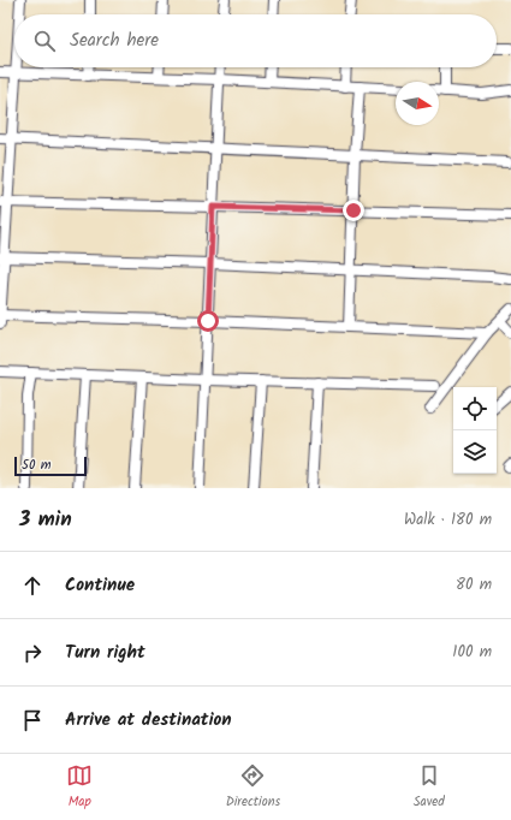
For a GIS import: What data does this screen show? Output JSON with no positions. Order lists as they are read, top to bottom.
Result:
{
  "scale_bar": "50 m",
  "north": "right",
  "page": {
    "search": "Search here",
    "scale": "50 m",
    "heading": ["3 min", "Walk · 180 m"],
    "list": [
      ["Continue", "80 m"],
      ["Turn right", "100 m"],
      "Arrive at destination"
    ],
    "nav": ["Map", "Directions", "Saved"]
  }
}
